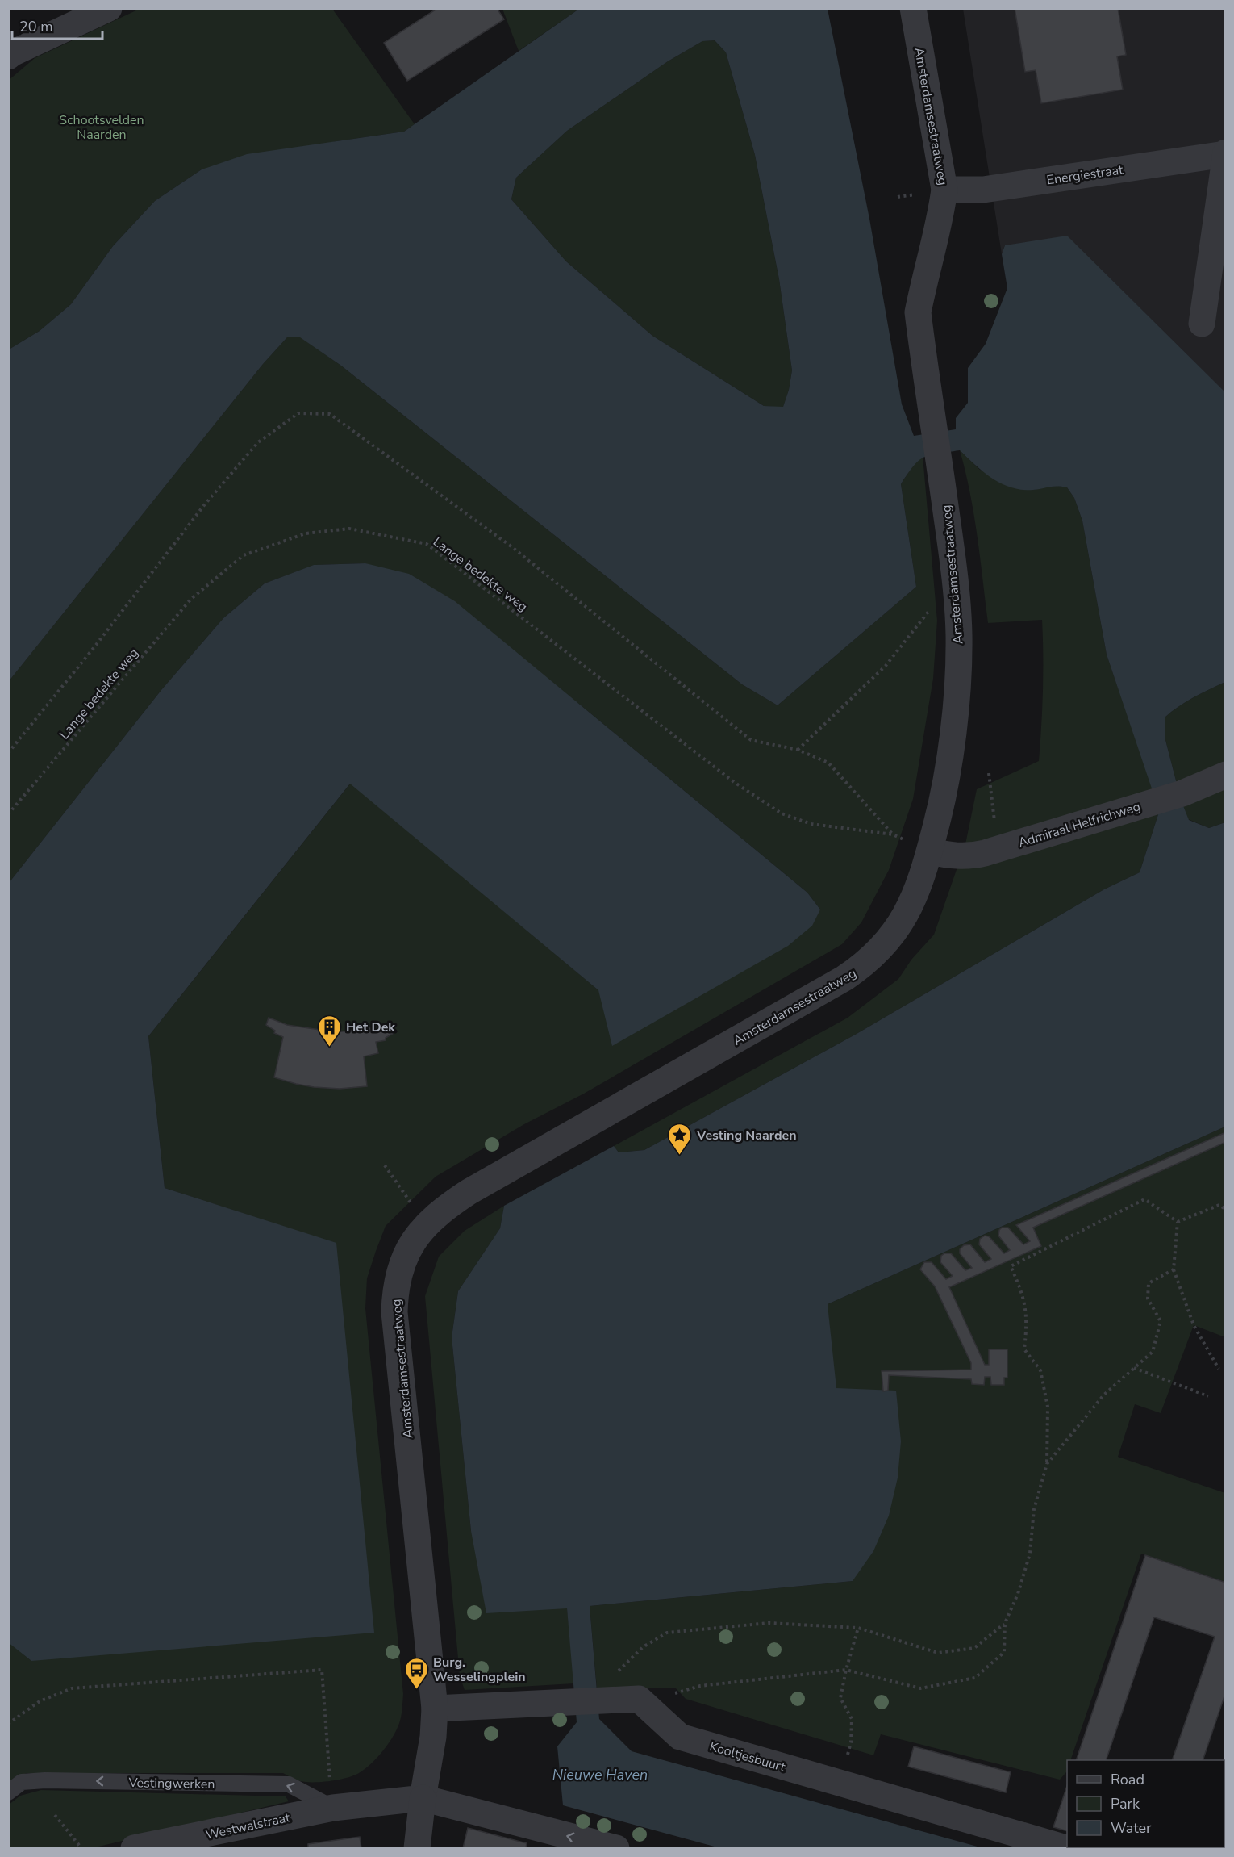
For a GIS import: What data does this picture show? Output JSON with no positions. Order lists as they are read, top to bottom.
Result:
{
  "streets": {
    "street": [
      "Amsterdamsestraatweg",
      "Energiestraat",
      "Admiraal Helfrichweg",
      "Kooltjesbuurt",
      "Westwalstraat"
    ],
    "lane": ["Vestingwerken"],
    "path": ["Lange bedekte weg"]
  },
  "crossings": [
    ["Amsterdamsestraatweg", "Energiestraat"],
    ["Amsterdamsestraatweg", "Lange bedekte weg"],
    ["Amsterdamsestraatweg", "Admiraal Helfrichweg"],
    ["Amsterdamsestraatweg", "Westwalstraat"],
    ["Lange bedekte weg", "Admiraal Helfrichweg"],
    ["Vestingwerken", "Westwalstraat"]
  ],
  "one_way": ["Vestingwerken"],
  "water": ["Nieuwe Haven"],
  "parks": ["Schootsvelden Naarden"],
  "places": {
    "building": ["Het Dek"],
    "place": ["Vesting Naarden"],
    "bus stop": ["Burg. Wesselingplein"]
  },
  "legend": ["Road", "Park", "Water"],
  "scale_bar": "20 m"
}
